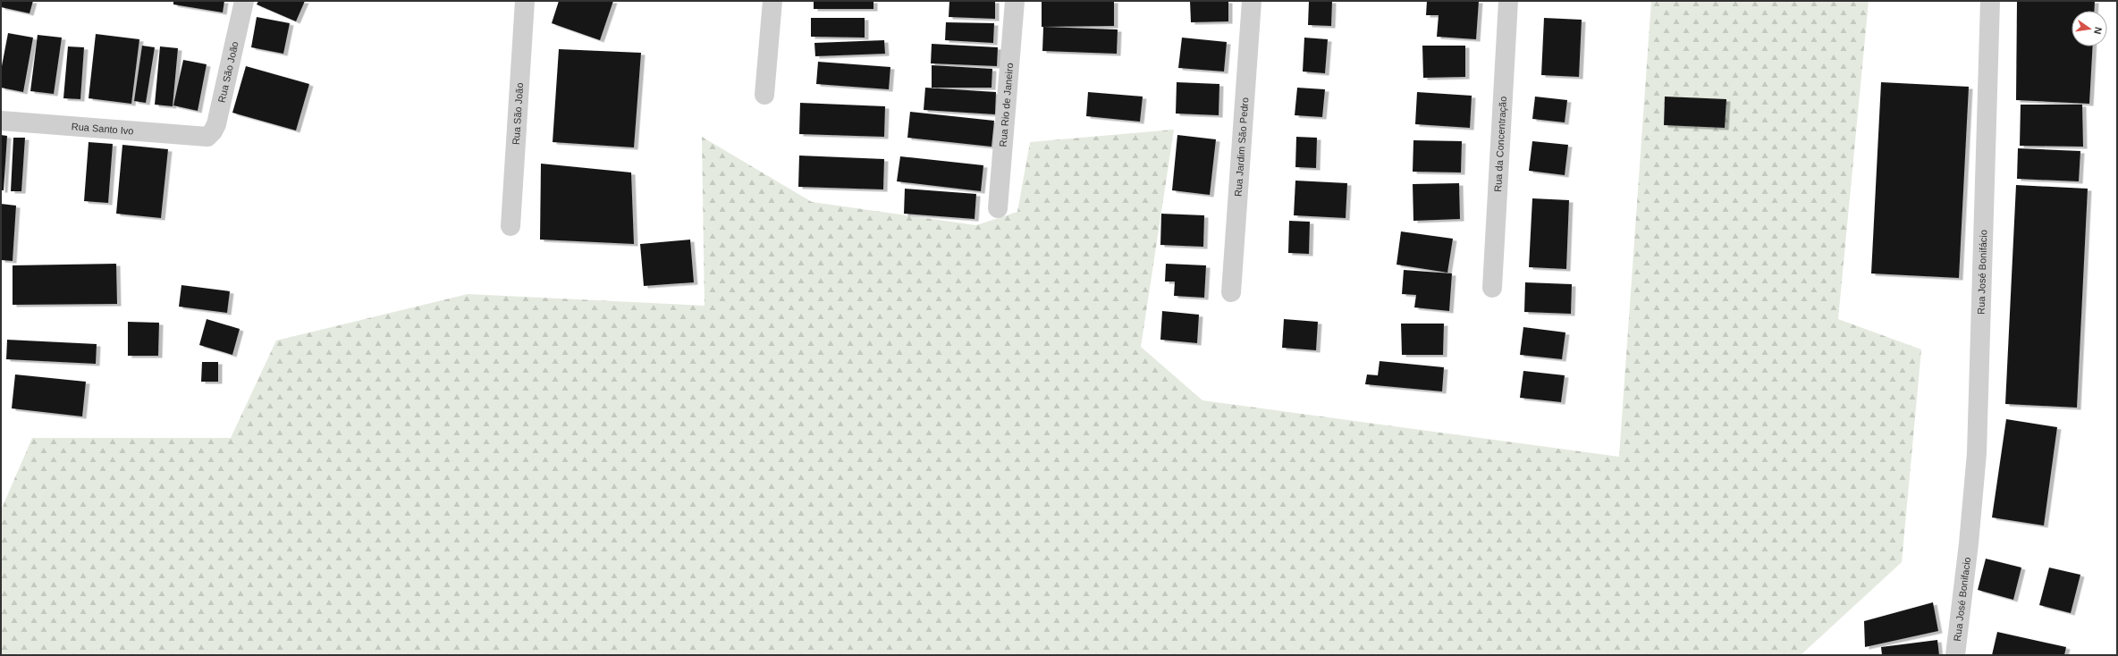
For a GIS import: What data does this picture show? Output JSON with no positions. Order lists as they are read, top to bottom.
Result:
{
  "streets": {
    "street": [
      "Rua São João",
      "Rua Rio de Janeiro",
      "Rua Santo Ivo",
      "Rua da Concentração",
      "Rua Jardim São Pedro",
      "Rua José Bonifácio",
      "Rua José Bonifacio"
    ]
  },
  "crossings": [
    ["Rua São João", "Rua Santo Ivo"],
    ["Rua José Bonifácio", "Rua José Bonifacio"]
  ],
  "north": "right"
}
